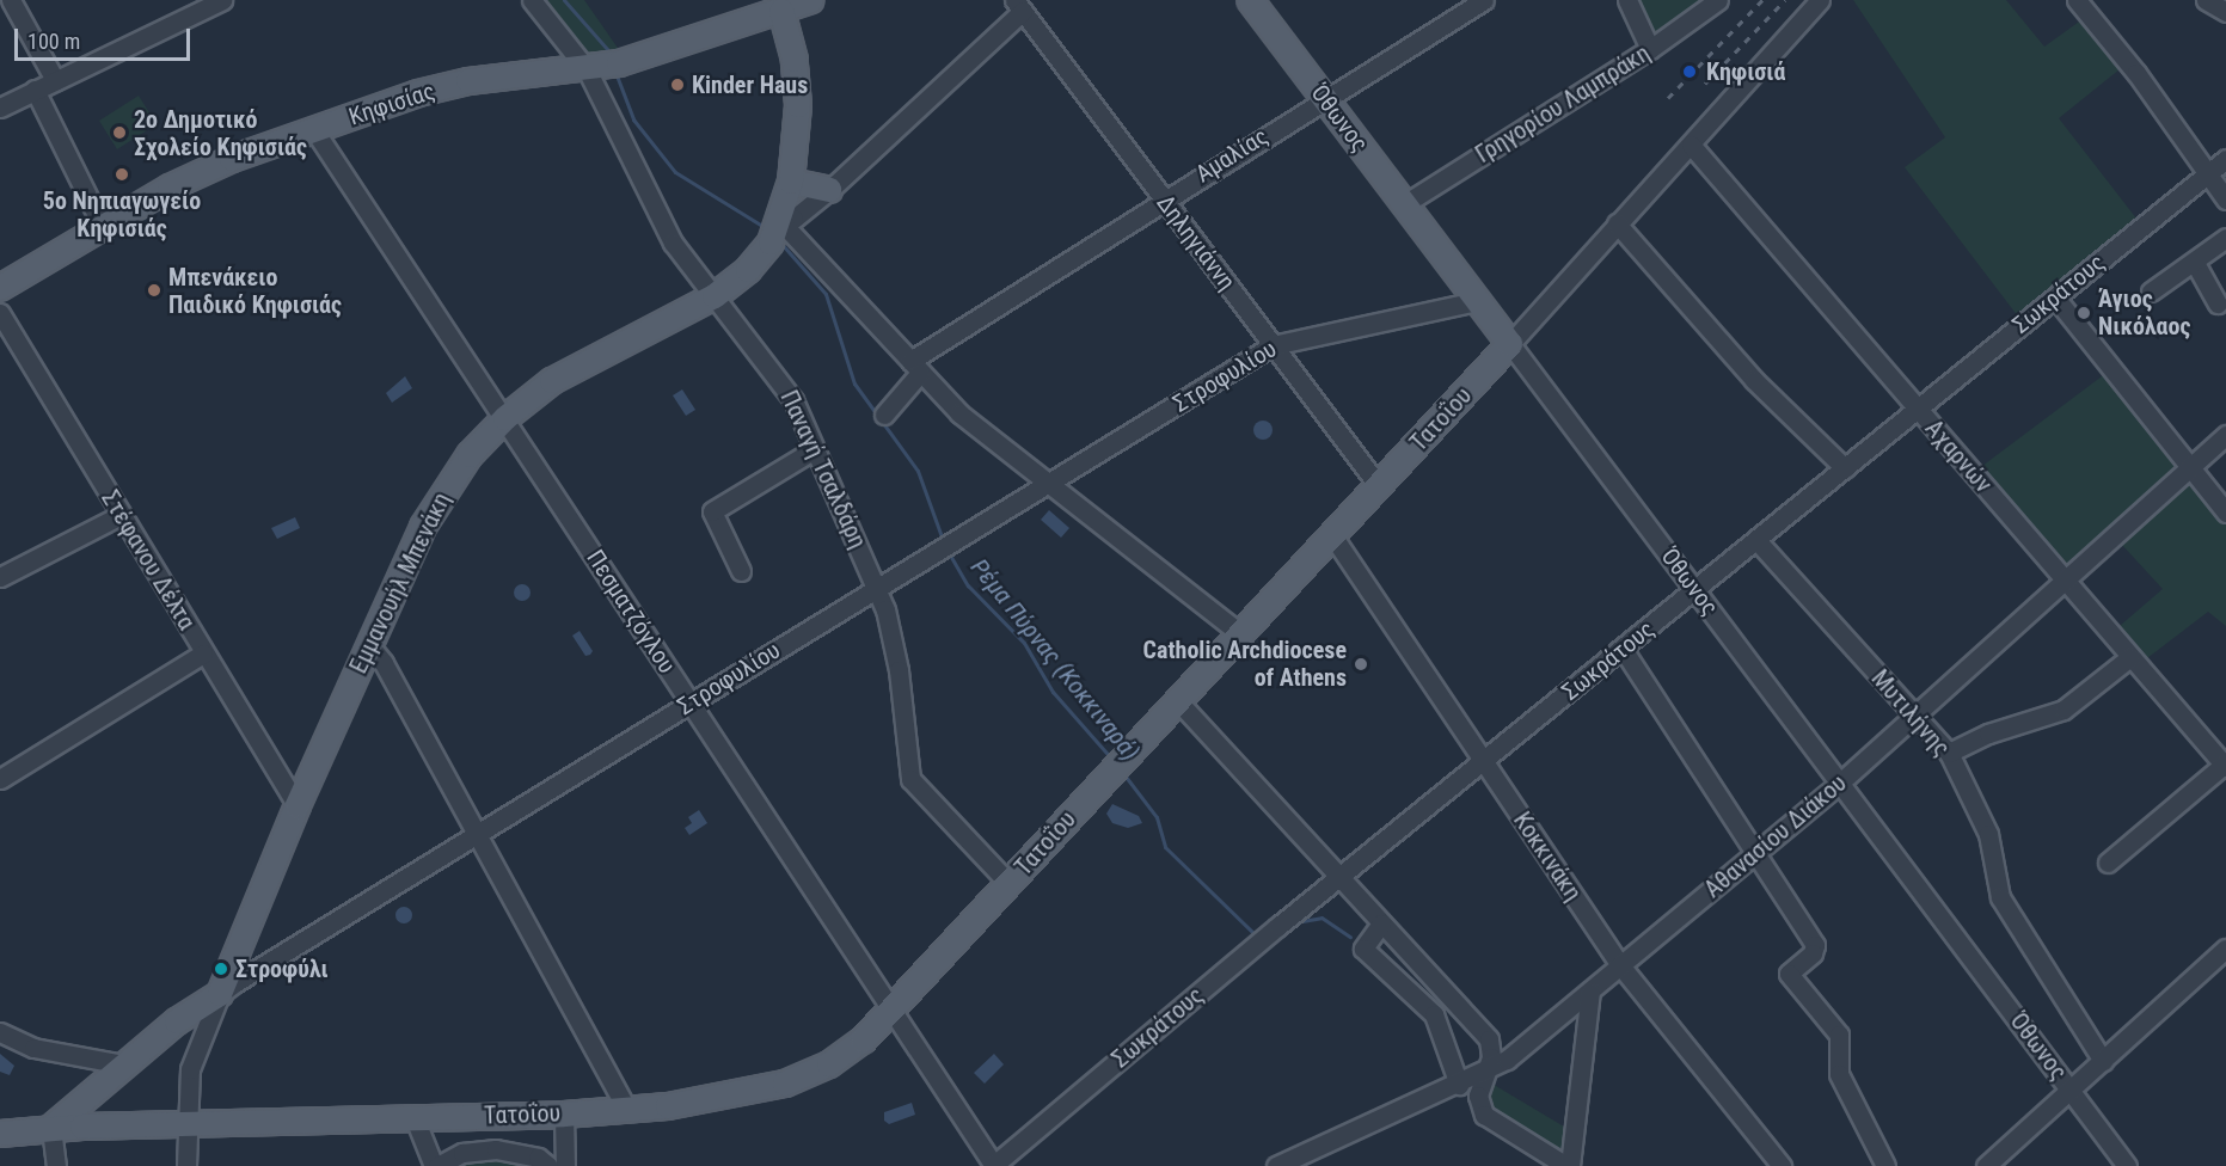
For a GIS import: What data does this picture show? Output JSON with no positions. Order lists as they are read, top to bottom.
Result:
{
  "streets": {
    "main road": [
      "Κηφισίας",
      "Όθωνος",
      "Στροφυλίου",
      "Τατοΐου",
      "Εμμανουήλ Μπενάκη"
    ],
    "street": [
      "Γρηγορίου Λαμπράκη",
      "Αμαλίας",
      "Δηληγιάννη",
      "Σωκράτους",
      "Αχαρνών",
      "Παναγή Τσαλδάρη",
      "Στέφανου Δέλτα",
      "Πεσματζόγλου",
      "Μυτιλήνης",
      "Αθανασίου Διάκου",
      "Κοκκινάκη"
    ]
  },
  "crossings": [
    ["Κηφισίας", "Παναγή Τσαλδάρη"],
    ["Κηφισίας", "Εμμανουήλ Μπενάκη"],
    ["Κηφισίας", "Πεσματζόγλου"],
    ["Γρηγορίου Λαμπράκη", "Όθωνος"],
    ["Όθωνος", "Αμαλίας"],
    ["Όθωνος", "Σωκράτους"],
    ["Όθωνος", "Στροφυλίου"],
    ["Όθωνος", "Τατοΐου"],
    ["Όθωνος", "Αθανασίου Διάκου"],
    ["Αμαλίας", "Δηληγιάννη"],
    ["Δηληγιάννη", "Στροφυλίου"],
    ["Δηληγιάννη", "Τατοΐου"],
    ["Σωκράτους", "Αχαρνών"],
    ["Σωκράτους", "Πεσματζόγλου"],
    ["Σωκράτους", "Μυτιλήνης"],
    ["Σωκράτους", "Κοκκινάκη"],
    ["Στροφυλίου", "Τατοΐου"],
    ["Στροφυλίου", "Παναγή Τσαλδάρη"],
    ["Στροφυλίου", "Εμμανουήλ Μπενάκη"],
    ["Στροφυλίου", "Πεσματζόγλου"],
    ["Τατοΐου", "Αχαρνών"],
    ["Τατοΐου", "Παναγή Τσαλδάρη"],
    ["Τατοΐου", "Εμμανουήλ Μπενάκη"],
    ["Τατοΐου", "Πεσματζόγλου"],
    ["Τατοΐου", "Κοκκινάκη"],
    ["Αχαρνών", "Αθανασίου Διάκου"],
    ["Παναγή Τσαλδάρη", "Εμμανουήλ Μπενάκη"],
    ["Στέφανου Δέλτα", "Εμμανουήλ Μπενάκη"],
    ["Εμμανουήλ Μπενάκη", "Πεσματζόγλου"],
    ["Μυτιλήνης", "Αθανασίου Διάκου"],
    ["Αθανασίου Διάκου", "Κοκκινάκη"]
  ],
  "water": ["Ρέμα Πύρνας (Κοκκιναρά)"],
  "places": [
    "Κηφισιά",
    "Kinder Haus",
    "2ο Δημοτικό Σχολείο Κηφισιάς",
    "5ο Νηπιαγωγείο Κηφισιάς",
    "Μπενάκειο Παιδικό Κηφισιάς",
    "Άγιος Νικόλαος",
    "Catholic Archdiocese of Athens",
    "Στροφύλι"
  ],
  "scale_bar": "100 m"
}
